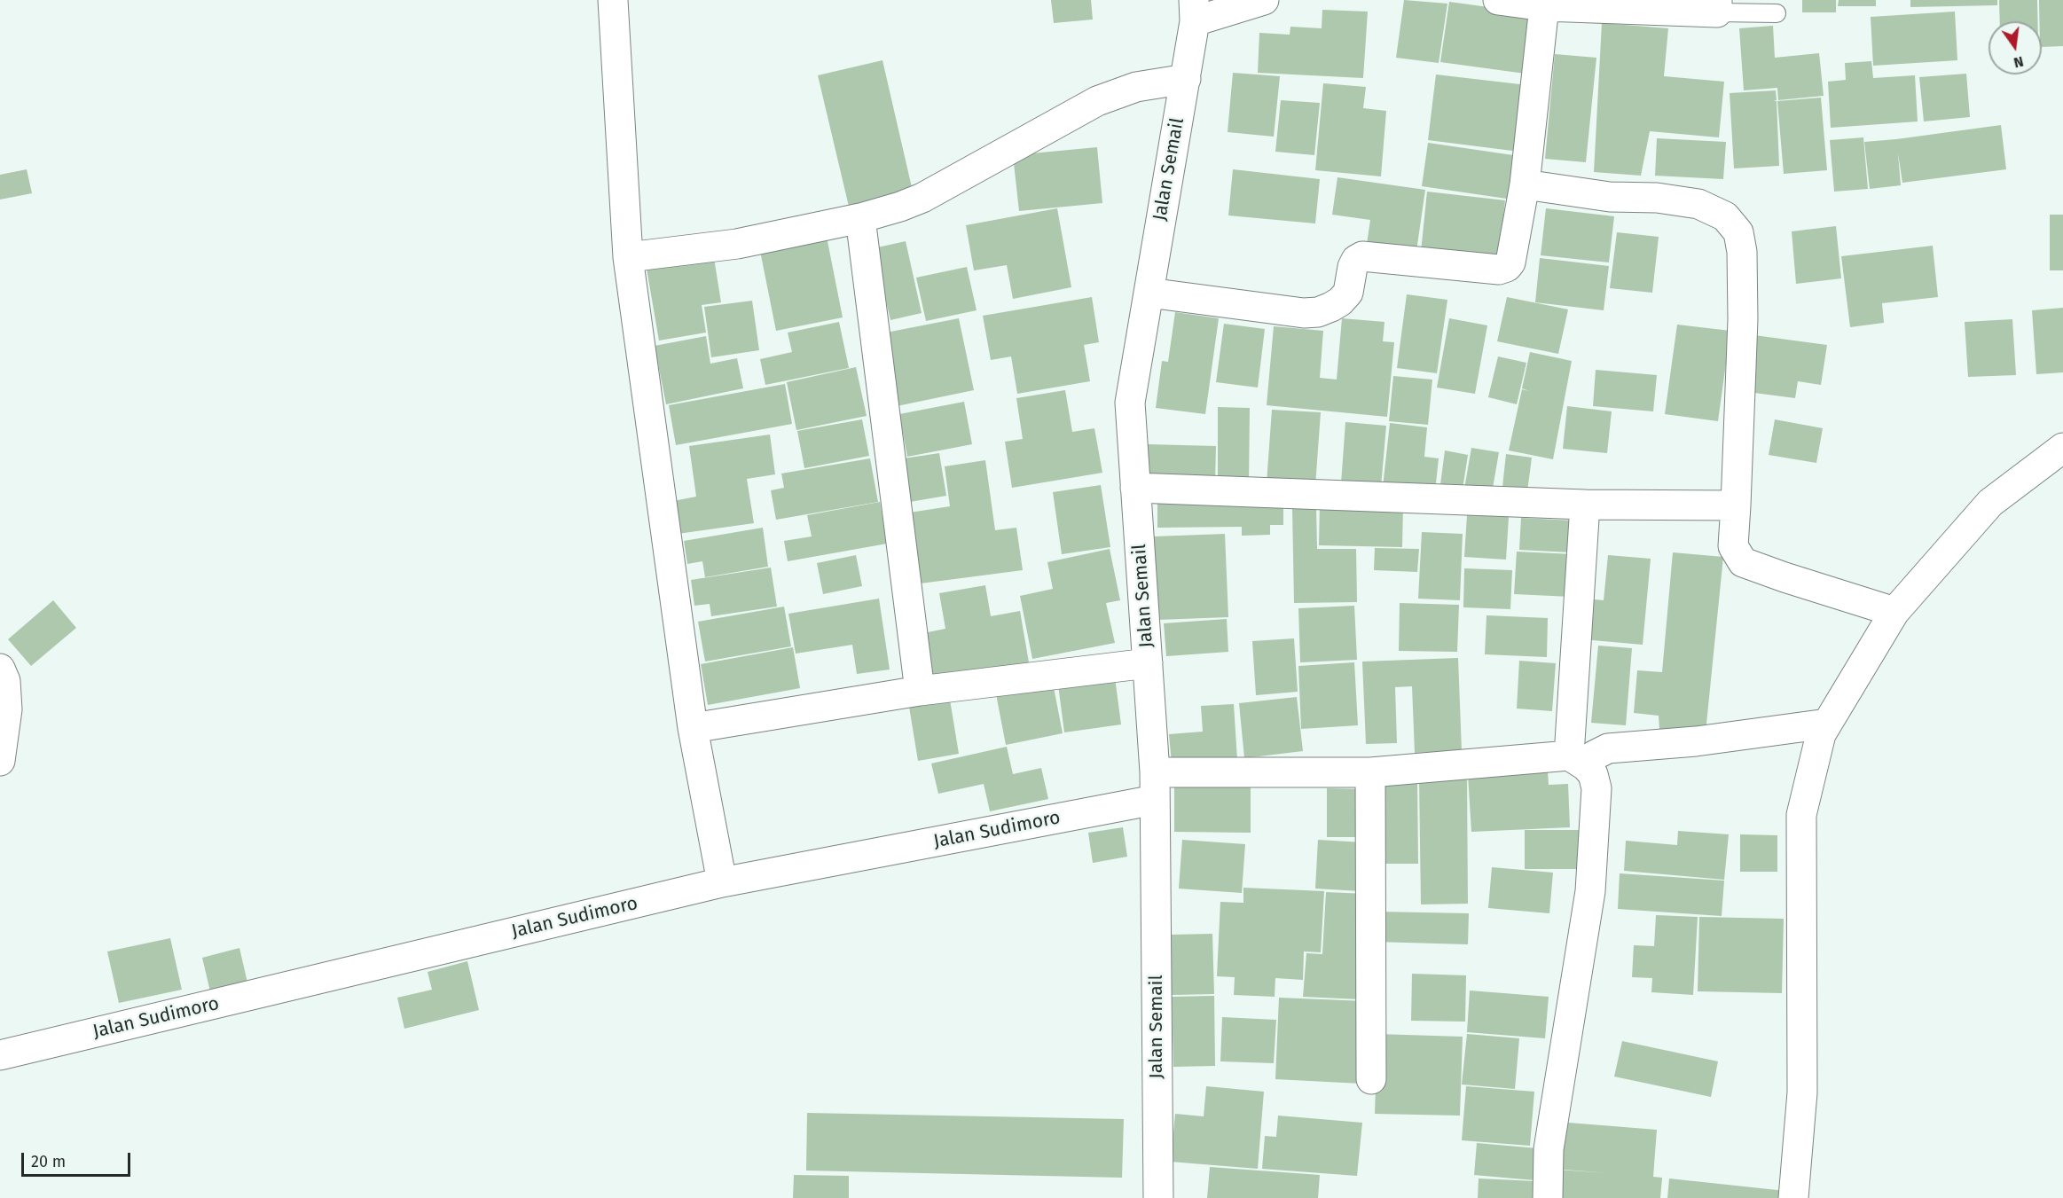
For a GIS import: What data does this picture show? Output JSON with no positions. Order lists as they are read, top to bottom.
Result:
{
  "streets": {
    "street": ["Jalan Semail", "Jalan Sudimoro"]
  },
  "crossings": [
    ["Jalan Semail", "Jalan Sudimoro"]
  ],
  "scale_bar": "20 m",
  "north": "bottom"
}
